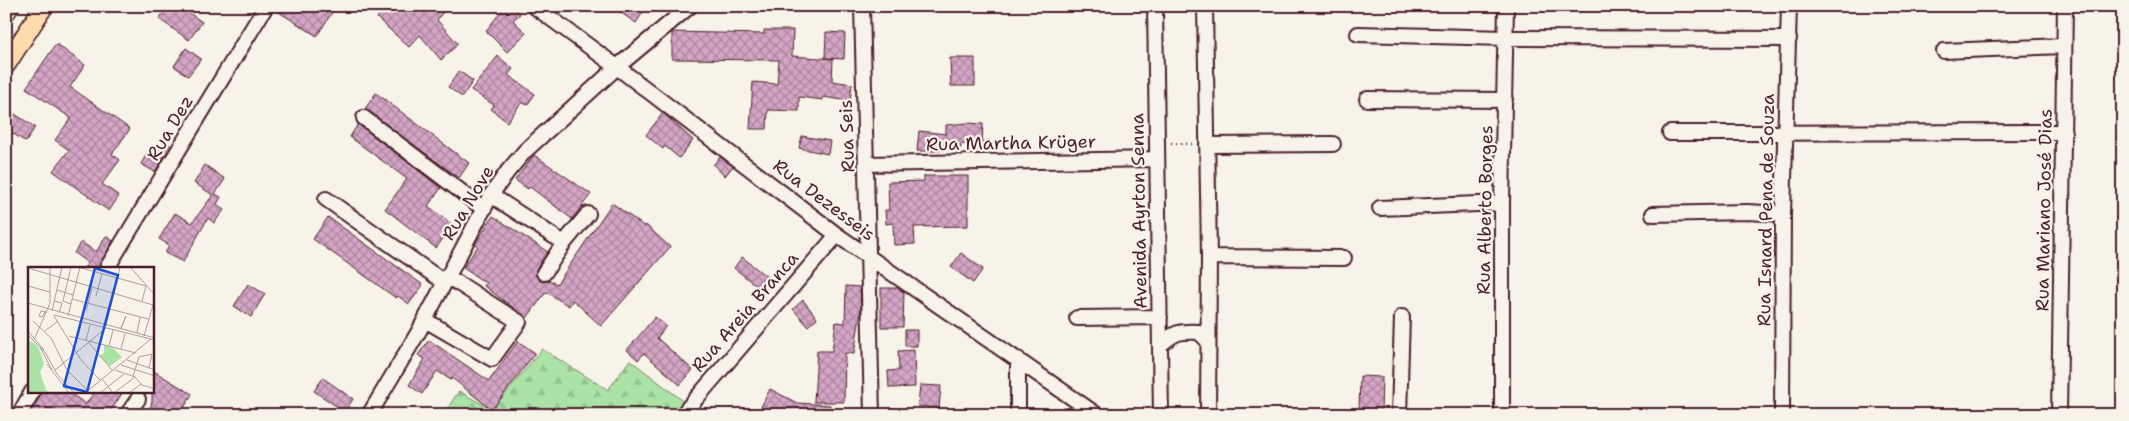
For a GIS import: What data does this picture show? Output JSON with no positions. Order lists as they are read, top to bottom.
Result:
{
  "streets": {
    "street": [
      "Rua Dez",
      "Rua Seis",
      "Rua Martha Krüger",
      "Rua Dezesseis",
      "Rua Nove",
      "Rua Alberto Borges",
      "Rua Isnard Pena de Souza",
      "Rua Mariano José Dias",
      "Avenida Ayrton Senna",
      "Rua Areia Branca"
    ]
  },
  "crossings": [
    ["Rua Seis", "Rua Martha Krüger"],
    ["Rua Seis", "Rua Dezesseis"],
    ["Rua Martha Krüger", "Avenida Ayrton Senna"],
    ["Rua Dezesseis", "Rua Nove"],
    ["Rua Dezesseis", "Rua Areia Branca"]
  ]
}
